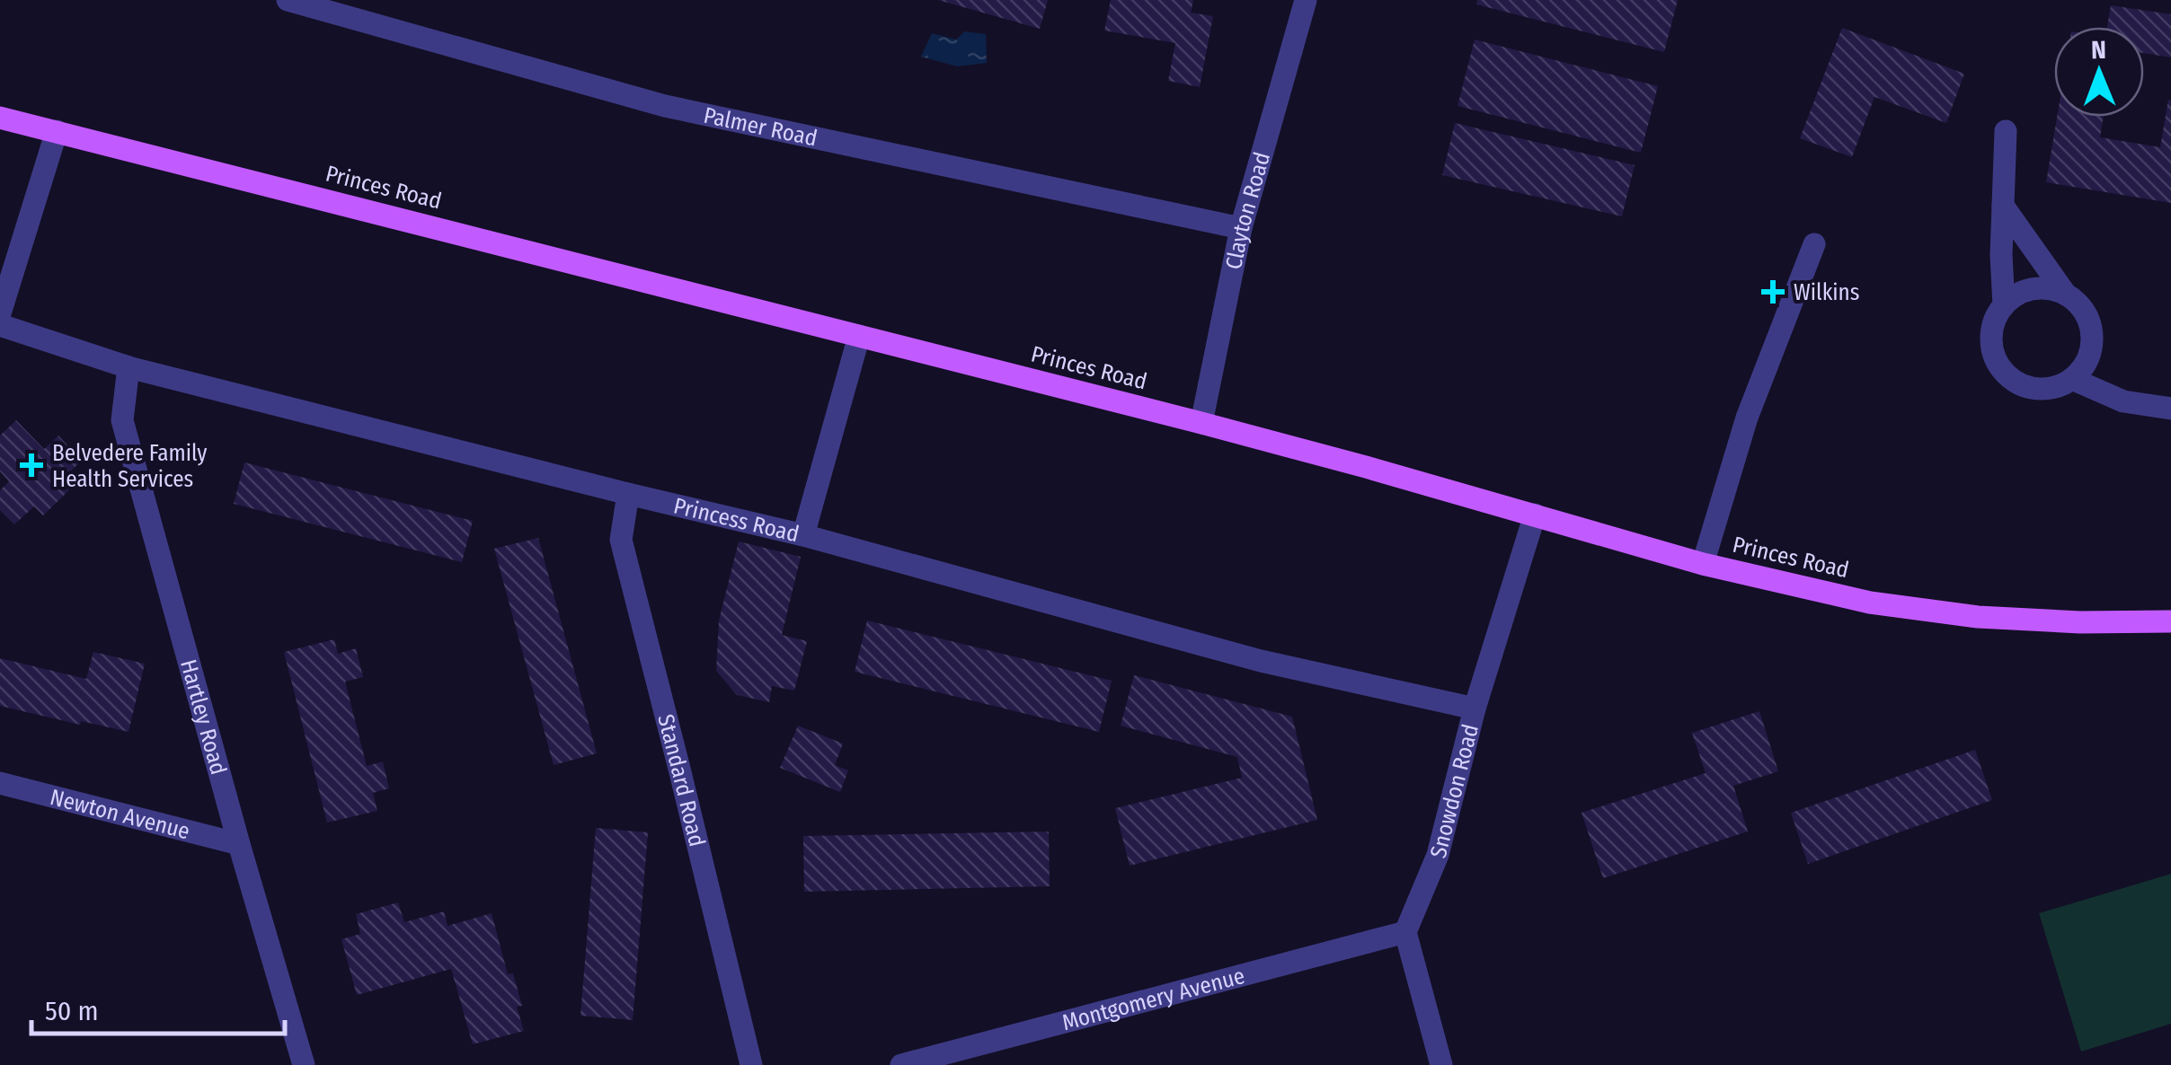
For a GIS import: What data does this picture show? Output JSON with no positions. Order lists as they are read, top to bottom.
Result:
{
  "streets": {
    "main road": ["Princes Road"],
    "street": [
      "Palmer Road",
      "Clayton Road",
      "Princess Road",
      "Hartley Road",
      "Standard Road",
      "Snowdon Road",
      "Newton Avenue",
      "Montgomery Avenue"
    ]
  },
  "crossings": [
    ["Palmer Road", "Clayton Road"],
    ["Princes Road", "Clayton Road"],
    ["Princes Road", "Snowdon Road"],
    ["Princess Road", "Hartley Road"],
    ["Princess Road", "Standard Road"],
    ["Princess Road", "Snowdon Road"],
    ["Hartley Road", "Newton Avenue"],
    ["Snowdon Road", "Montgomery Avenue"]
  ],
  "places": {
    "health": ["Wilkins", "Belvedere Family Health Services"]
  },
  "scale_bar": "50 m",
  "north": "top"
}
